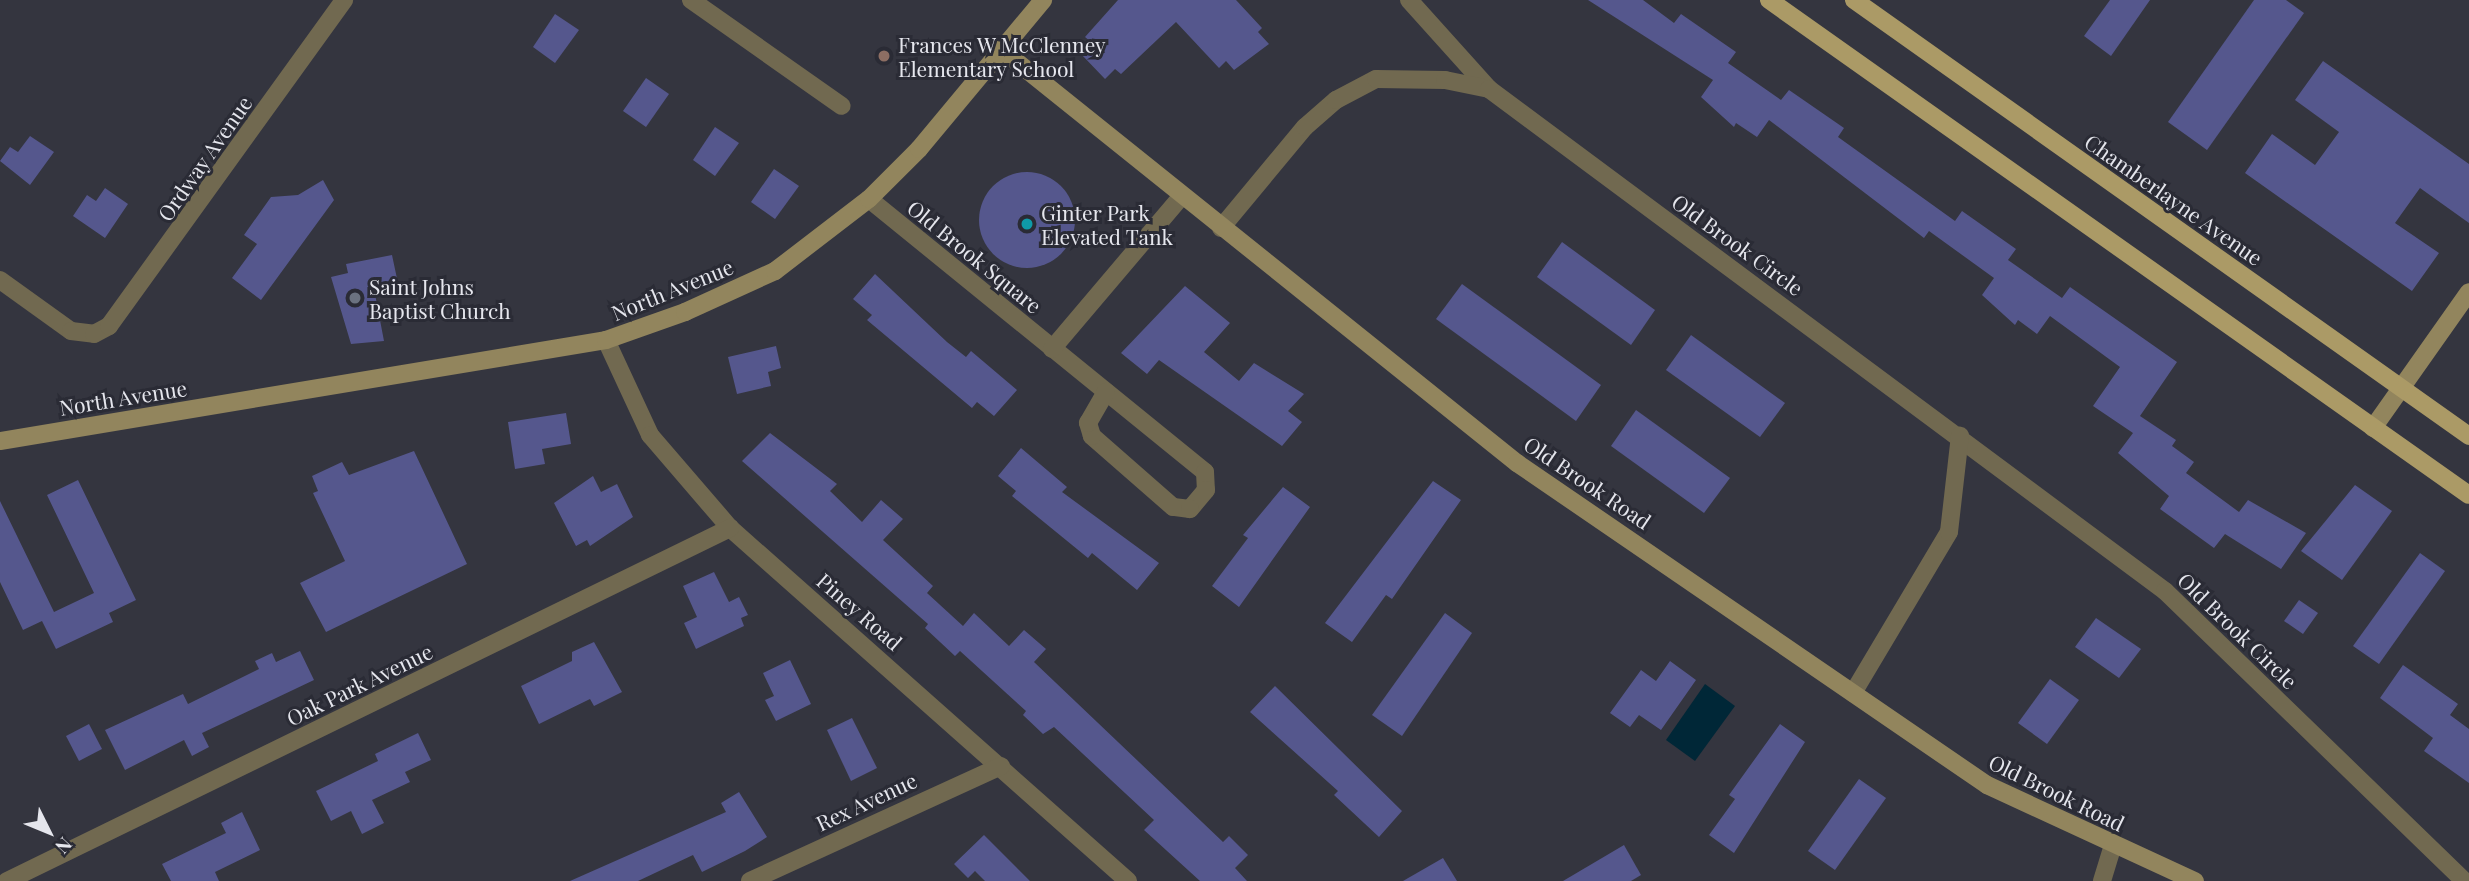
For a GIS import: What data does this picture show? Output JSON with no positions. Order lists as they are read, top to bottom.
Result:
{
  "streets": {
    "main road": ["Chamberlayne Avenue"],
    "street": [
      "Ordway Avenue",
      "Old Brook Circle",
      "Old Brook Square",
      "North Avenue",
      "Old Brook Road",
      "Piney Road",
      "Oak Park Avenue",
      "Rex Avenue"
    ]
  },
  "crossings": [
    ["Old Brook Circle", "Old Brook Road"],
    ["Old Brook Square", "North Avenue"],
    ["North Avenue", "Old Brook Road"],
    ["North Avenue", "Piney Road"],
    ["Piney Road", "Oak Park Avenue"],
    ["Piney Road", "Rex Avenue"]
  ],
  "places": ["Frances W McClenney Elementary School", "Ginter Park Elevated Tank", "Saint Johns Baptist Church"],
  "north": "bottom right"
}
